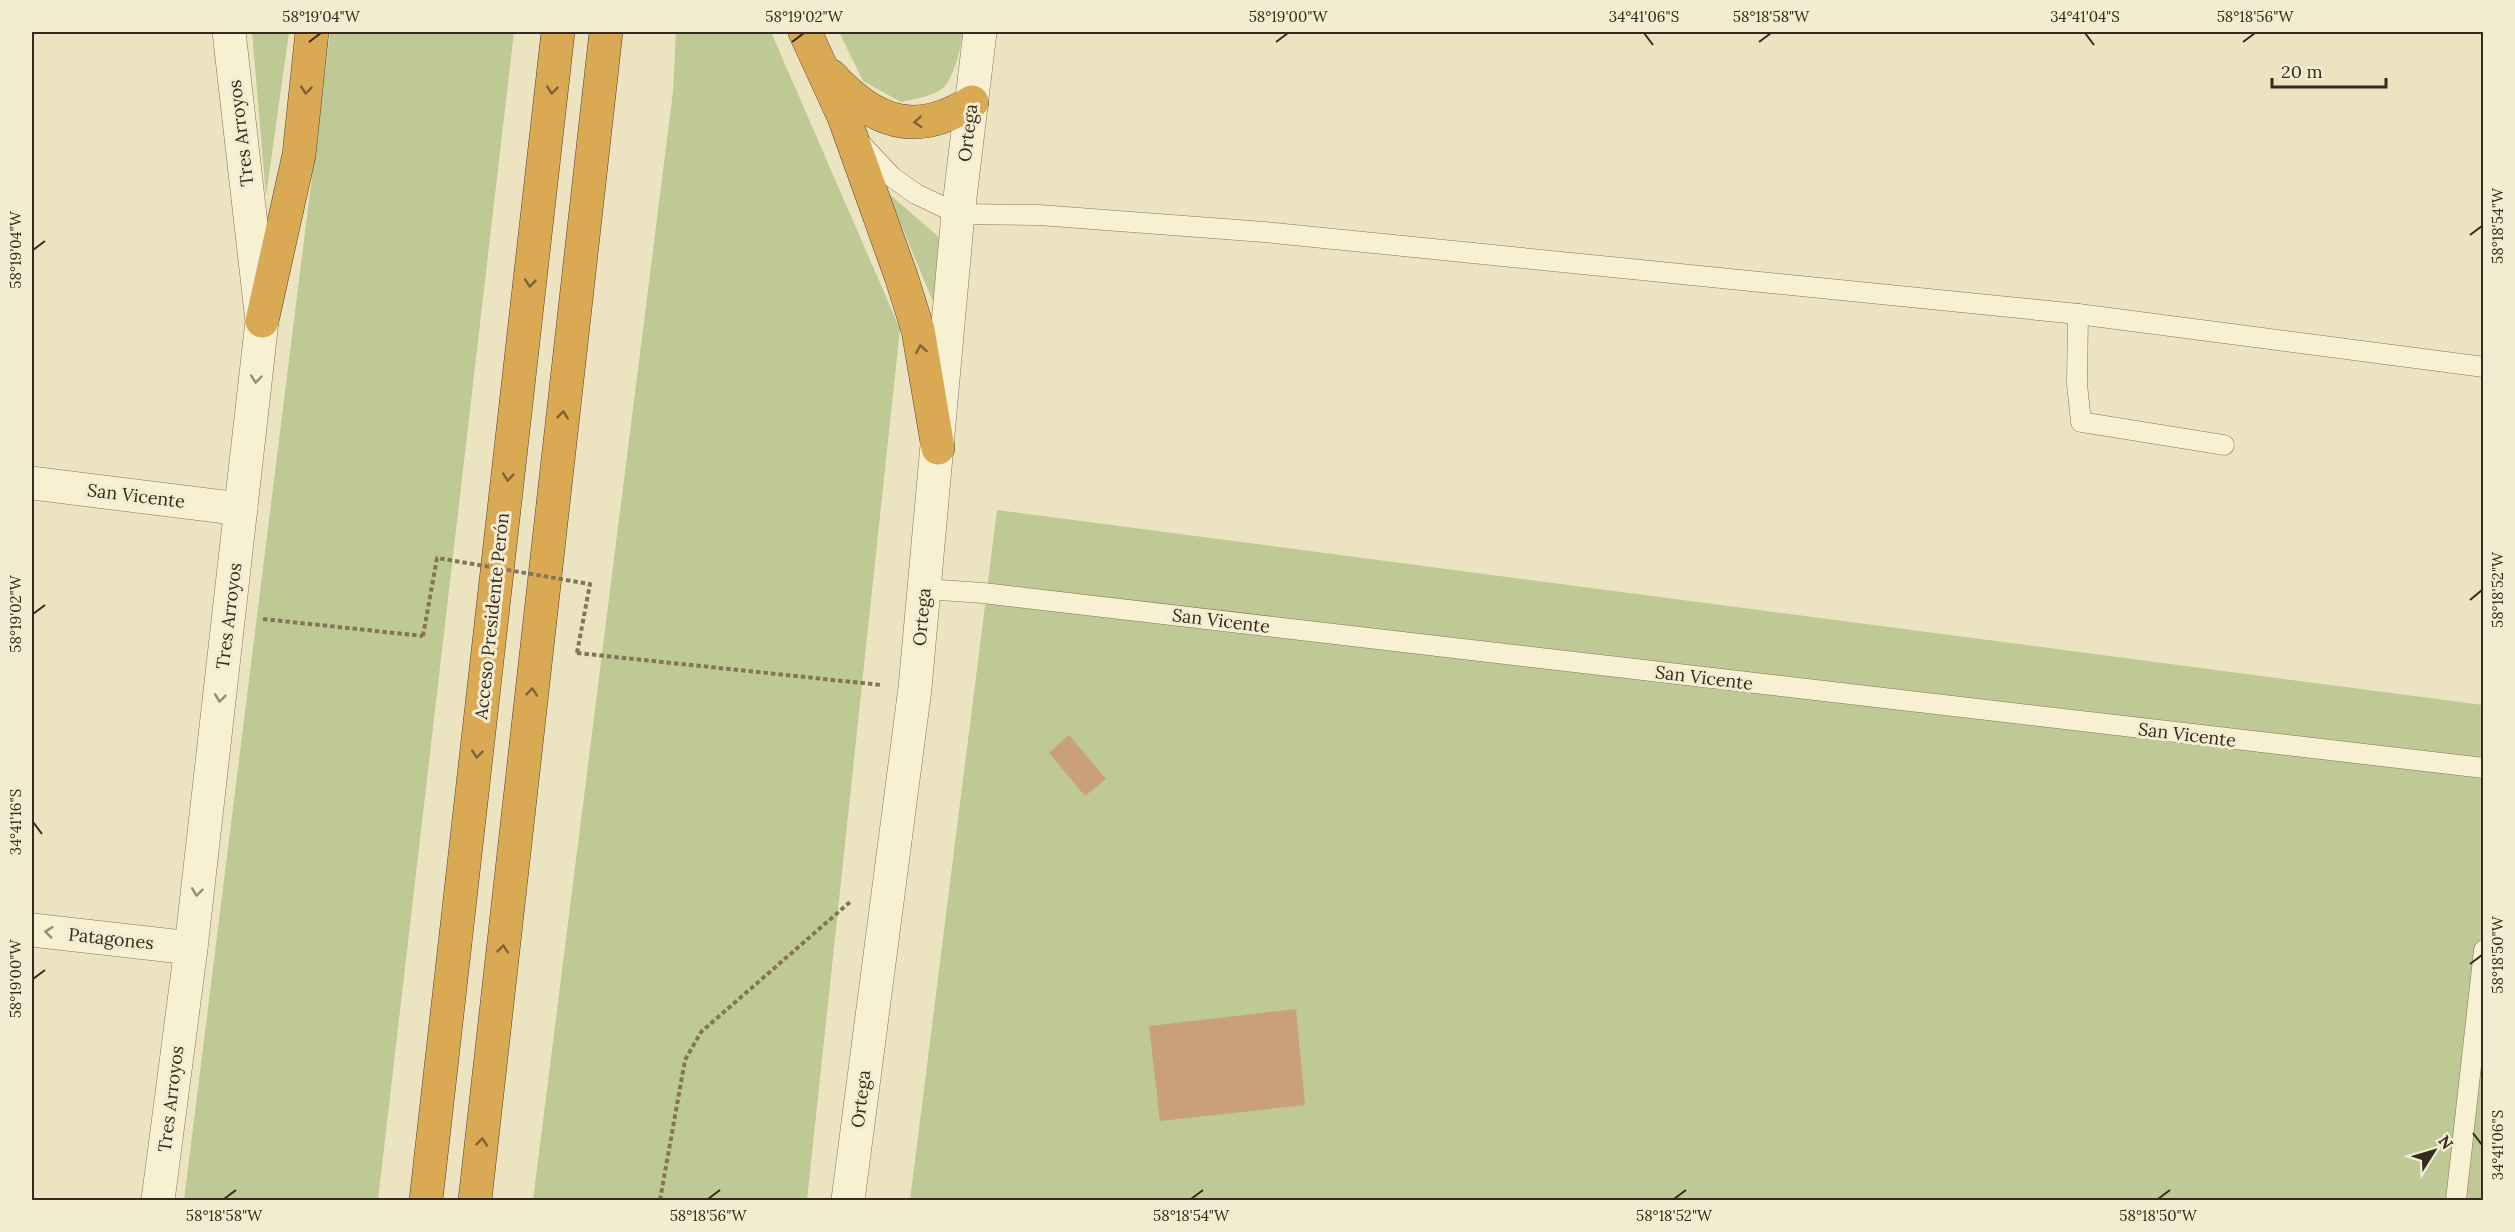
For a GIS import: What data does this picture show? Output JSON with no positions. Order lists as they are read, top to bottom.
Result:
{
  "streets": {
    "highway": ["Acceso Presidente Perón"],
    "street": [
      "Tres Arroyos",
      "Ortega",
      "San Vicente",
      "Patagones"
    ]
  },
  "crossings": [
    ["Tres Arroyos", "San Vicente"],
    ["Tres Arroyos", "Patagones"],
    ["Ortega", "San Vicente"]
  ],
  "one_way": ["Tres Arroyos", "Patagones"],
  "scale_bar": "20 m",
  "north": "top right",
  "coordinates": [
    "58°19'04\"W",
    "58°19'02\"W",
    "58°19'00\"W",
    "34°41'06\"S",
    "58°18'58\"W",
    "34°41'04\"S",
    "58°18'56\"W",
    "58°18'54\"W",
    "58°18'52\"W",
    "34°41'16\"S",
    "58°18'50\"W"
  ]
}
